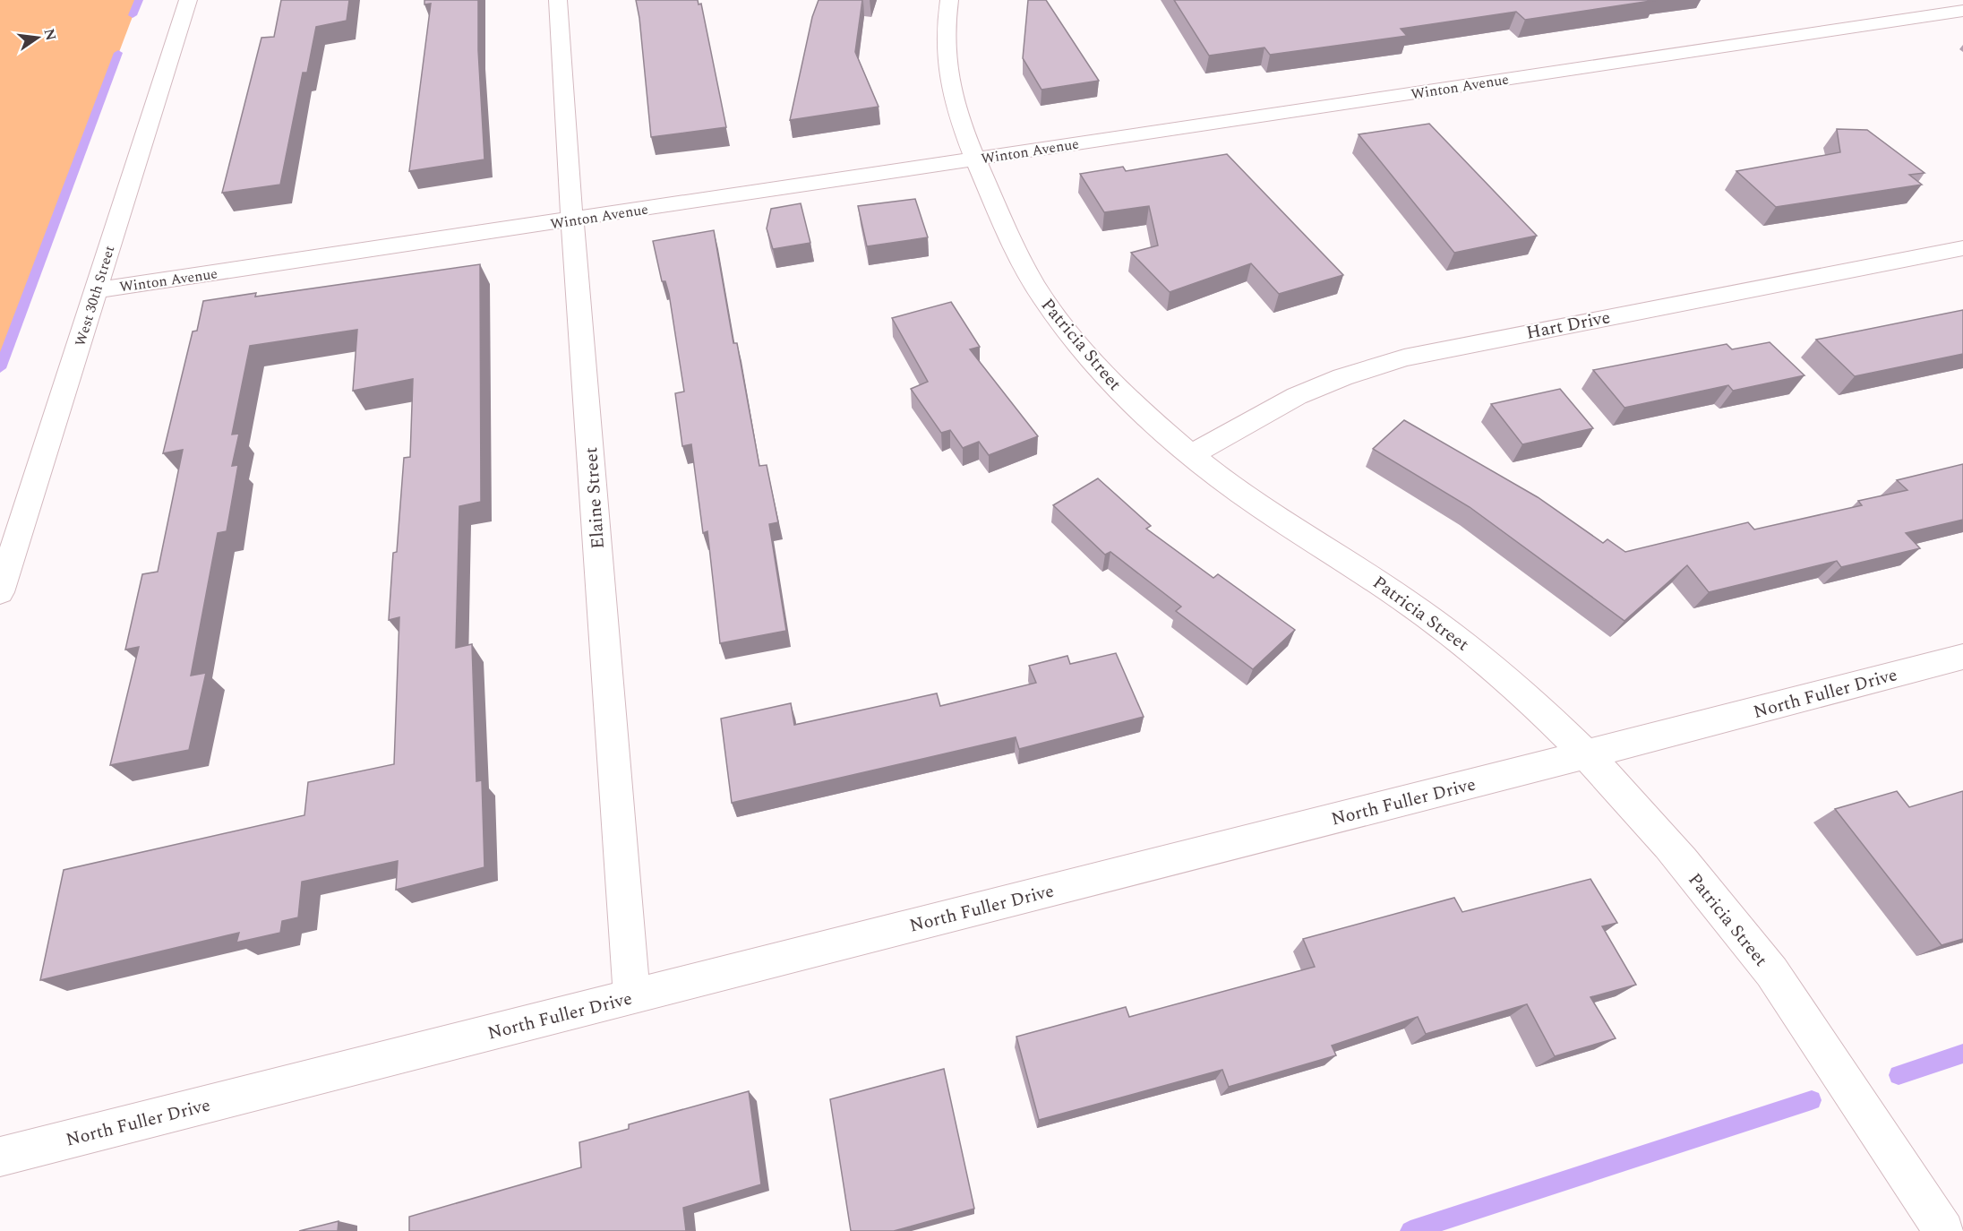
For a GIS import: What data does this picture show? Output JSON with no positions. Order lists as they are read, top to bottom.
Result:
{
  "streets": {
    "street": [
      "Winton Avenue",
      "West 30th Street",
      "Hart Drive",
      "Patricia Street",
      "Elaine Street",
      "North Fuller Drive"
    ]
  },
  "crossings": [
    ["Winton Avenue", "West 30th Street"],
    ["Winton Avenue", "Patricia Street"],
    ["Winton Avenue", "Elaine Street"],
    ["Hart Drive", "Patricia Street"],
    ["Patricia Street", "North Fuller Drive"],
    ["Elaine Street", "North Fuller Drive"]
  ],
  "north": "right"
}
